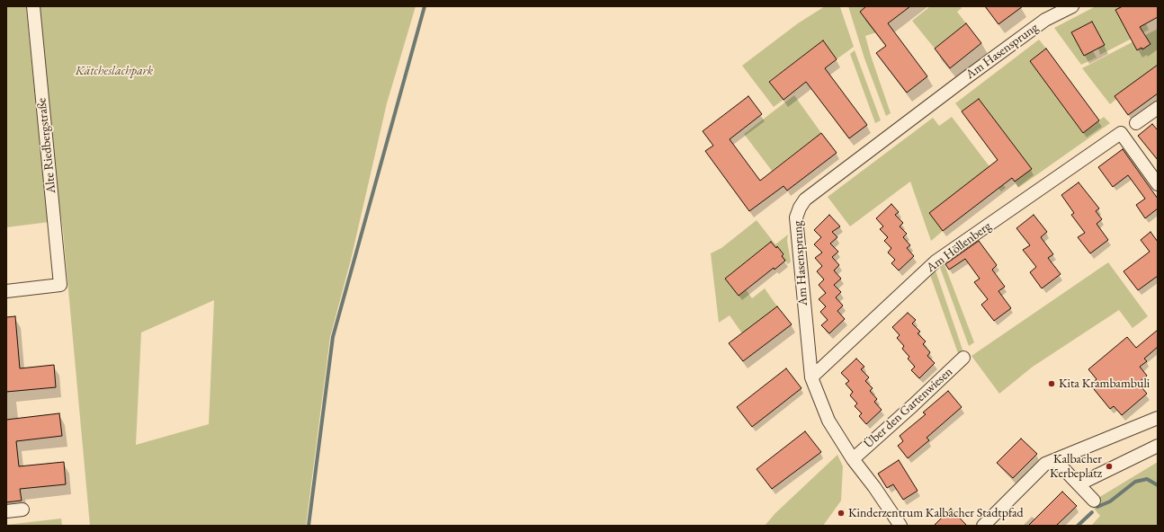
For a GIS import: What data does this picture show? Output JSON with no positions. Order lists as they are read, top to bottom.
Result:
{
  "streets": {
    "street": [
      "Am Hasensprung",
      "Alte Riedbergstraße",
      "Am Höllenberg",
      "Über den Gartenwiesen"
    ]
  },
  "crossings": [
    ["Am Hasensprung", "Am Höllenberg"],
    ["Am Hasensprung", "Über den Gartenwiesen"]
  ],
  "parks": ["Kätcheslachpark"],
  "places": ["Kita Krambambuli", "Kalbacher Kerbeplatz", "Kinderzentrum Kalbacher Stadtpfad"]
}
